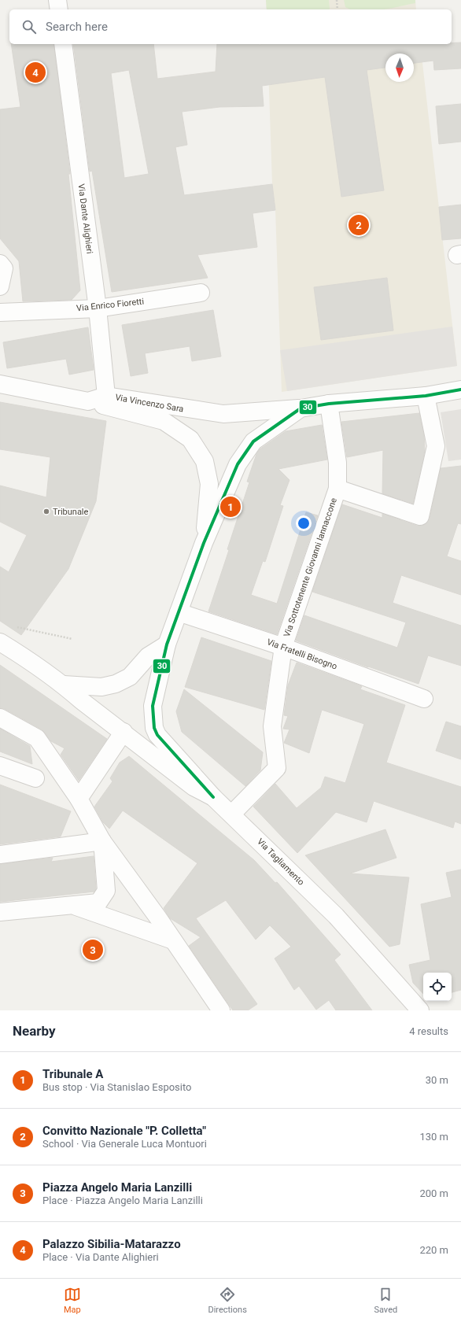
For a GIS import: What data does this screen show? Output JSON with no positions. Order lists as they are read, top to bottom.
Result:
{
  "streets": {
    "street": [
      "Via Dante Alighieri",
      "Via Enrico Fioretti",
      "Via Vincenzo Sara",
      "Via Sottotenente Giovanni Iannaccone",
      "Via Fratelli Bisogno",
      "Via Tagliamento"
    ]
  },
  "crossings": [
    ["Via Dante Alighieri", "Via Enrico Fioretti"],
    ["Via Dante Alighieri", "Via Vincenzo Sara"],
    ["Via Vincenzo Sara", "Via Sottotenente Giovanni Iannaccone"],
    ["Via Sottotenente Giovanni Iannaccone", "Via Fratelli Bisogno"],
    ["Via Sottotenente Giovanni Iannaccone", "Via Tagliamento"]
  ],
  "places": ["Tribunale"],
  "lines": ["transit line 30"],
  "north": "bottom",
  "page": {
    "search": "Search here",
    "pins": [
      "4",
      "2",
      "1",
      "3"
    ],
    "heading": ["Nearby", "4 results"],
    "list": [
      {
        "mark": "1",
        "name": "Tribunale A",
        "note": "Bus stop · Via Stanislao Esposito",
        "value": "30 m"
      },
      {
        "mark": "2",
        "name": "Convitto Nazionale \"P. Colletta\"",
        "note": "School · Via Generale Luca Montuori",
        "value": "130 m"
      },
      {
        "mark": "3",
        "name": "Piazza Angelo Maria Lanzilli",
        "note": "Place · Piazza Angelo Maria Lanzilli",
        "value": "200 m"
      },
      {
        "mark": "4",
        "name": "Palazzo Sibilia-Matarazzo",
        "note": "Place · Via Dante Alighieri",
        "value": "220 m"
      }
    ],
    "nav": ["Map", "Directions", "Saved"]
  }
}
